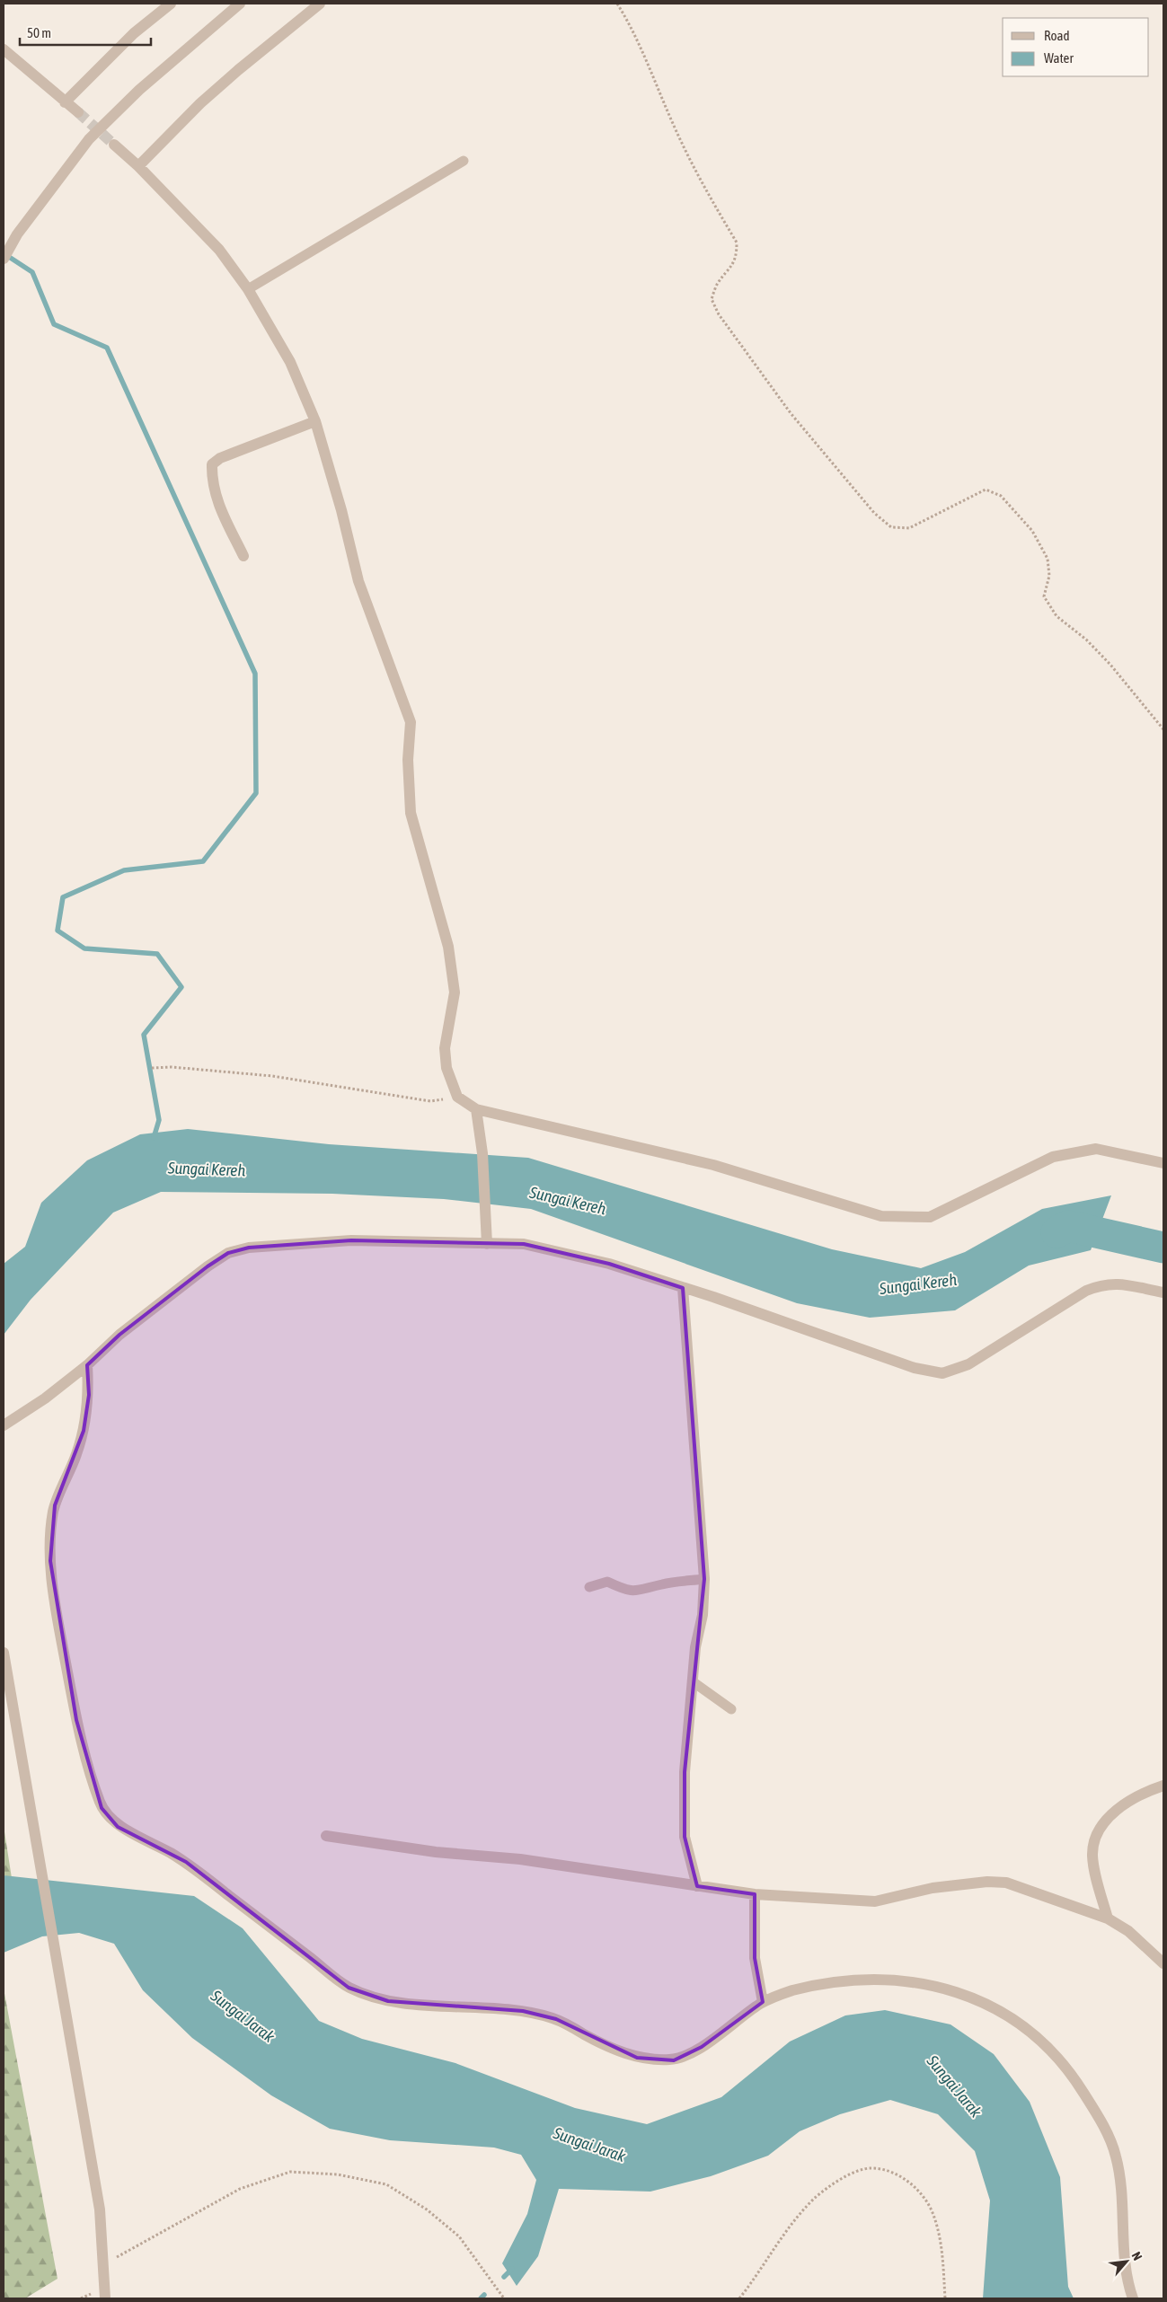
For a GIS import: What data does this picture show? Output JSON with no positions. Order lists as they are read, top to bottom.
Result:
{
  "water": ["Sungai Kereh", "Sungai Jarak"],
  "legend": ["Road", "Water"],
  "scale_bar": "50 m",
  "north": "top right"
}
